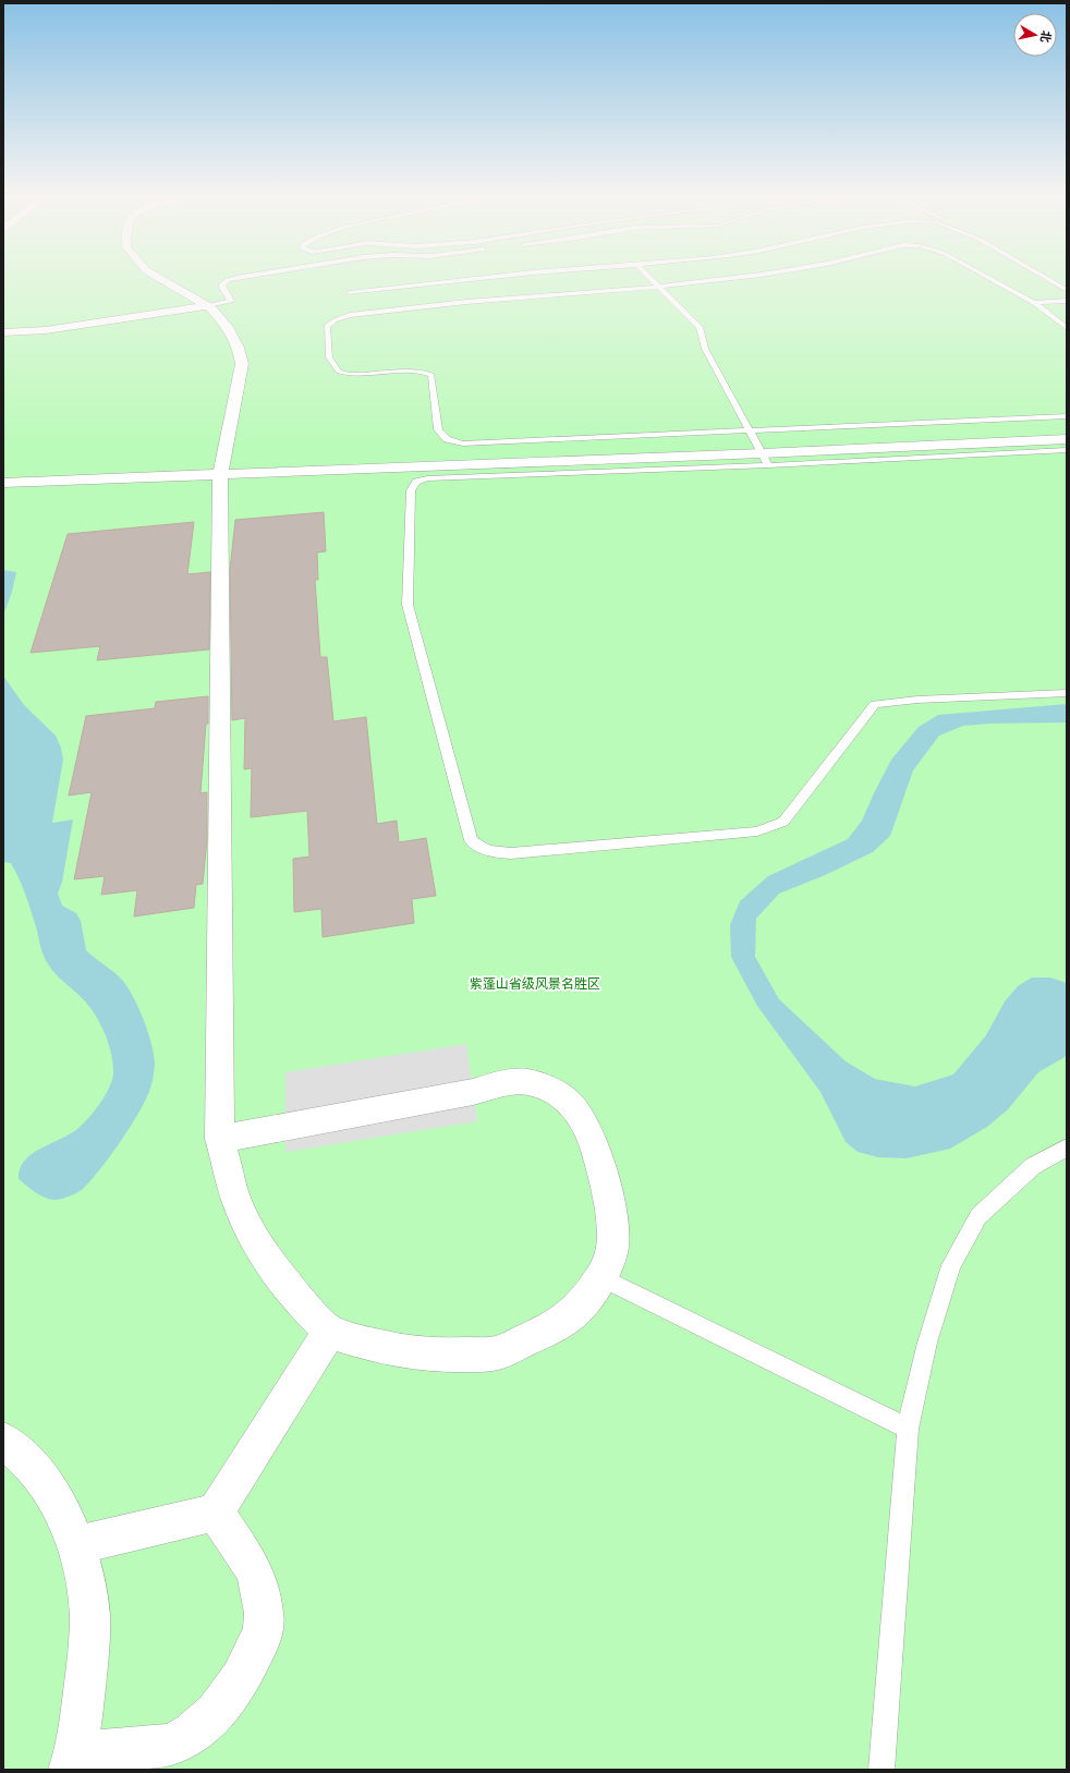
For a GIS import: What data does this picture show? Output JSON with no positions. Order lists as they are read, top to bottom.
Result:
{
  "parks": ["紫蓬山省级风景名胜区"],
  "north": "right"
}
